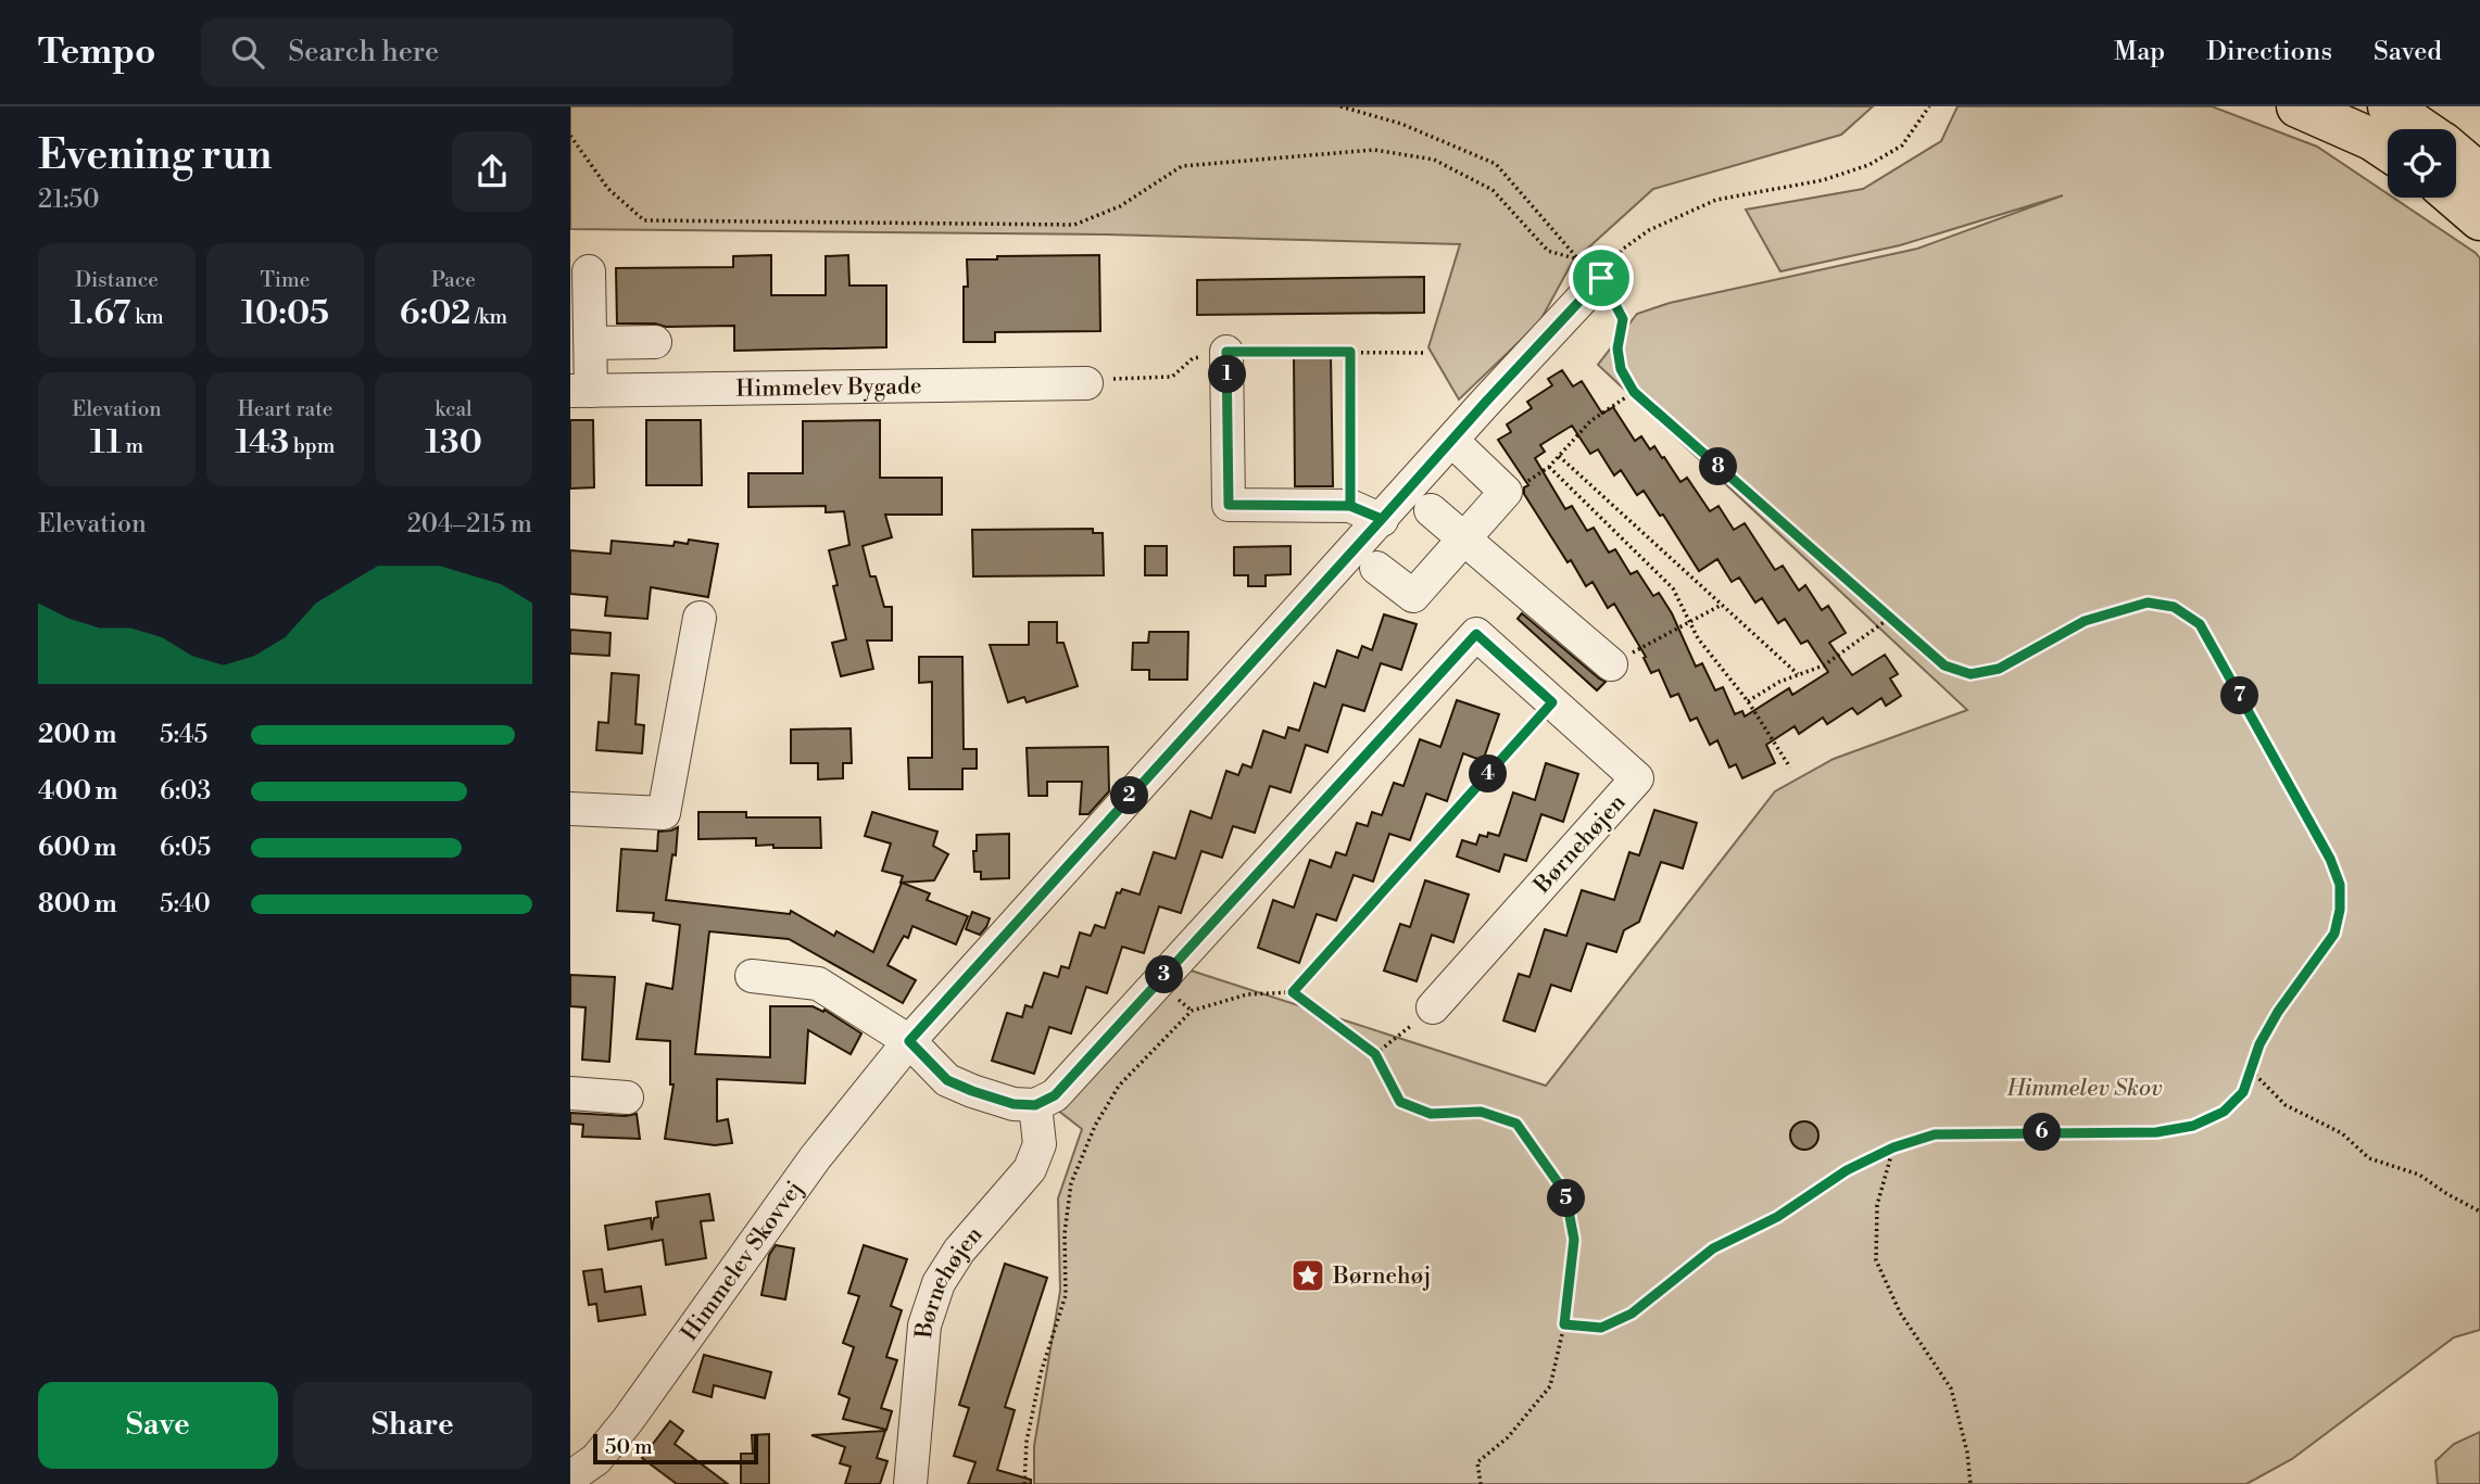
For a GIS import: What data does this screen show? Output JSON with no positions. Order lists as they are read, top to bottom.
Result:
{
  "streets": {
    "street": ["Himmelev Bygade", "Børnehøjen", "Himmelev Skovvej"]
  },
  "parks": ["Himmelev Skov"],
  "places": {
    "place": ["Børnehøj"]
  },
  "scale_bar": "50 m",
  "page": {
    "header": "Tempo",
    "search": "Search here",
    "nav": ["Map", "Directions", "Saved"],
    "heading": ["Evening run", "21:50"],
    "stats": [
      ["Distance", "1.67 km"],
      ["Time", "10:05"],
      ["Pace", "6:02 /km"],
      ["Elevation", "11 m"],
      ["Heart rate", "143 bpm"],
      ["kcal", "130"]
    ],
    "pins": [
      "1",
      "8",
      "7",
      "4",
      "2",
      "3",
      "6",
      "5"
    ],
    "chart": ["Elevation", "204–215 m"],
    "list": [
      {
        "name": "200 m",
        "note": "5:45"
      },
      {
        "name": "400 m",
        "note": "6:03"
      },
      {
        "name": "600 m",
        "note": "6:05"
      },
      {
        "name": "800 m",
        "note": "5:40"
      }
    ],
    "buttons": ["Save", "Share"],
    "scale": "50 m"
  }
}
